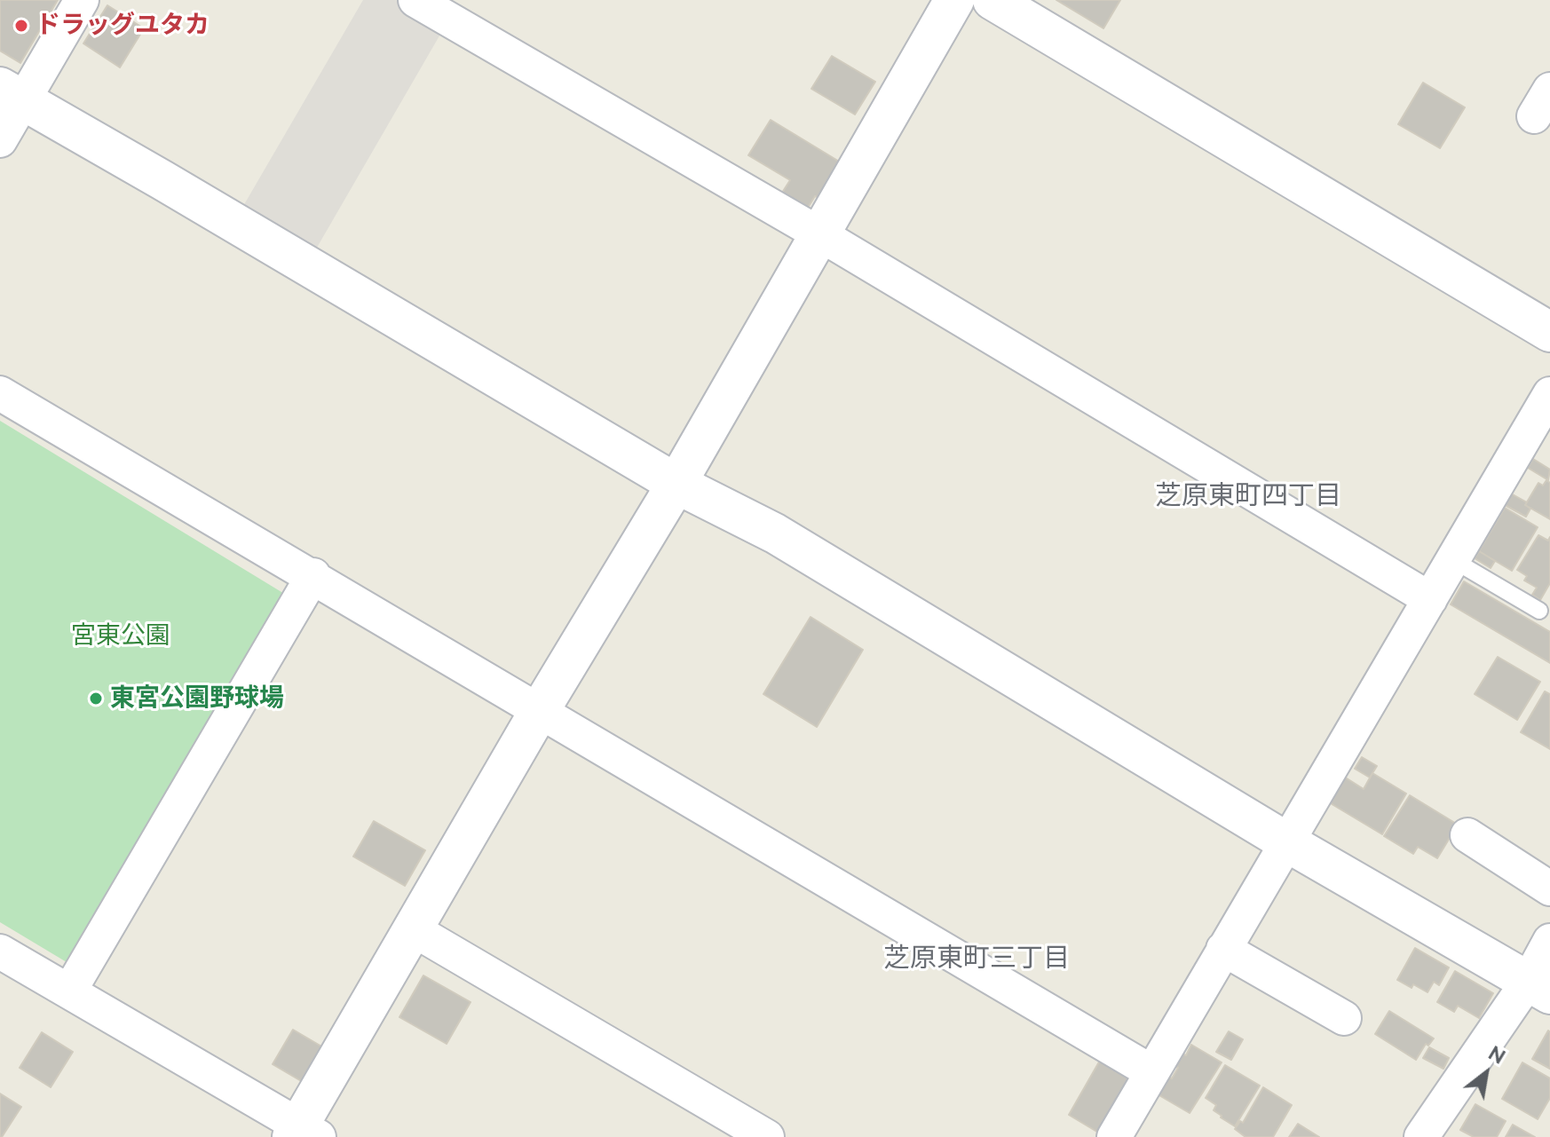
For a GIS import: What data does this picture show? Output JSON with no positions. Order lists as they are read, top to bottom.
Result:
{
  "districts": ["芝原東町四丁目", "芝原東町三丁目"],
  "parks": ["宮東公園"],
  "places": ["ドラッグユタカ", "東宮公園野球場"],
  "north": "top right"
}
